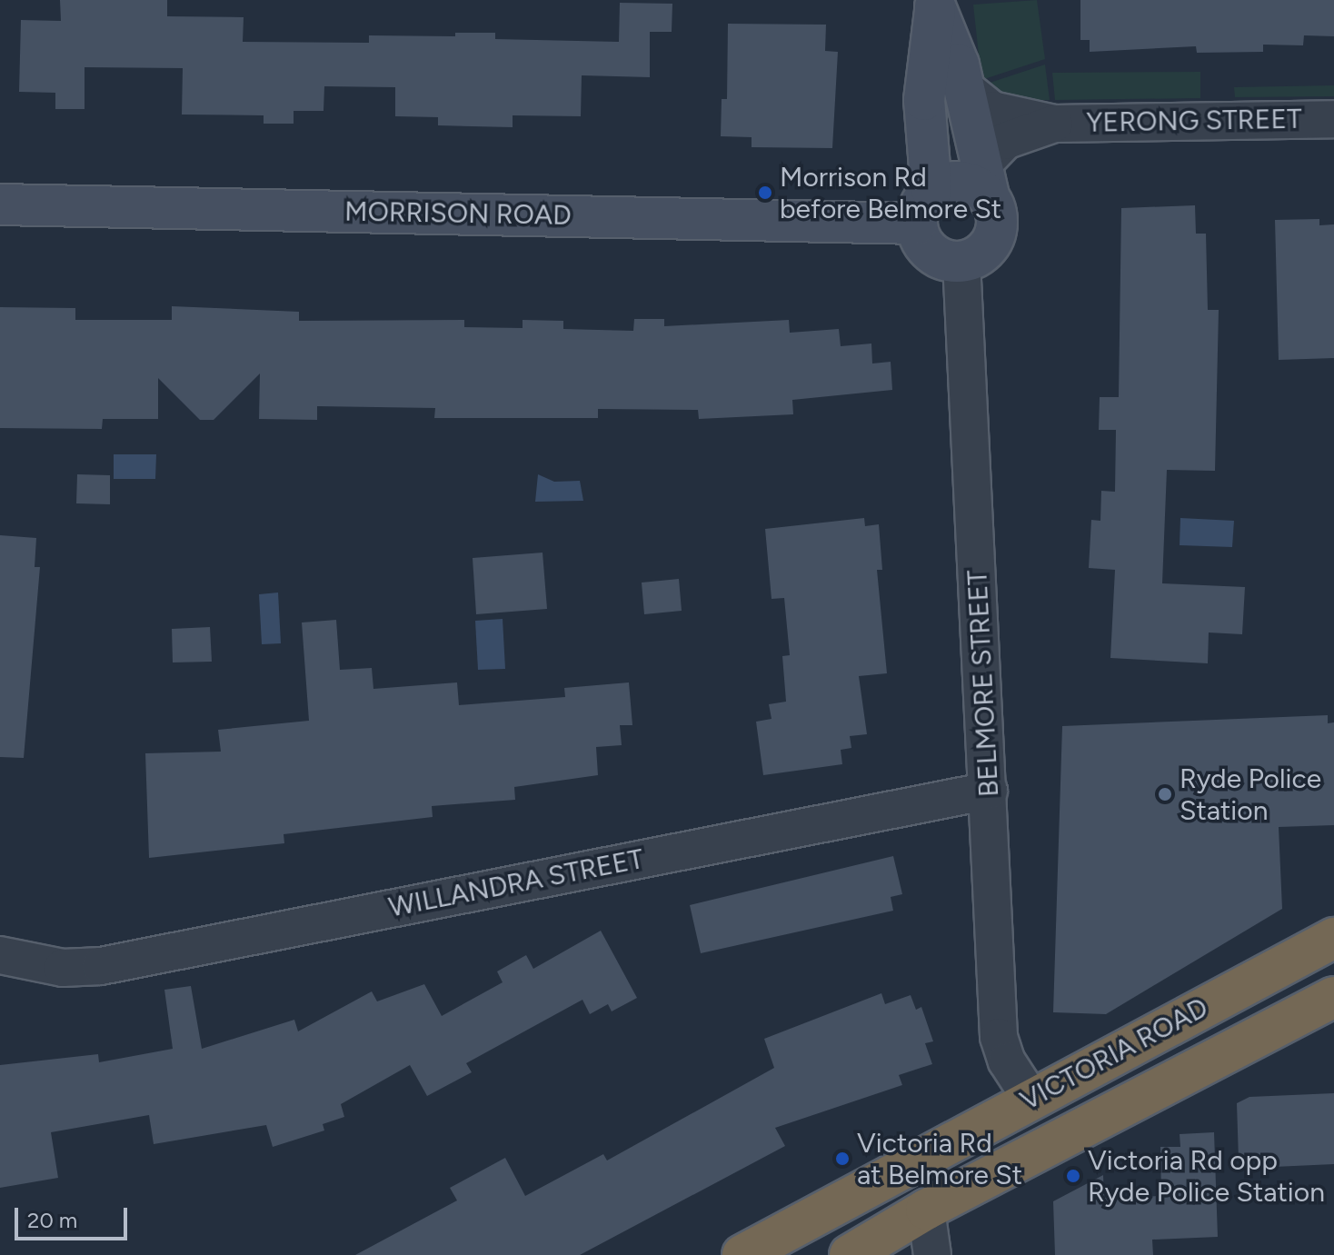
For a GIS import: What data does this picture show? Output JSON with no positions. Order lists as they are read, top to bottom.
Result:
{
  "streets": {
    "highway": ["VICTORIA ROAD"],
    "street": [
      "YERONG STREET",
      "MORRISON ROAD",
      "BELMORE STREET",
      "WILLANDRA STREET"
    ]
  },
  "crossings": [
    ["YERONG STREET", "MORRISON ROAD"],
    ["BELMORE STREET", "WILLANDRA STREET"],
    ["BELMORE STREET", "VICTORIA ROAD"]
  ],
  "places": [
    "Morrison Rd before Belmore St",
    "Ryde Police Station",
    "Victoria Rd at Belmore St",
    "Victoria Rd opp Ryde Police Station"
  ],
  "scale_bar": "20 m"
}
